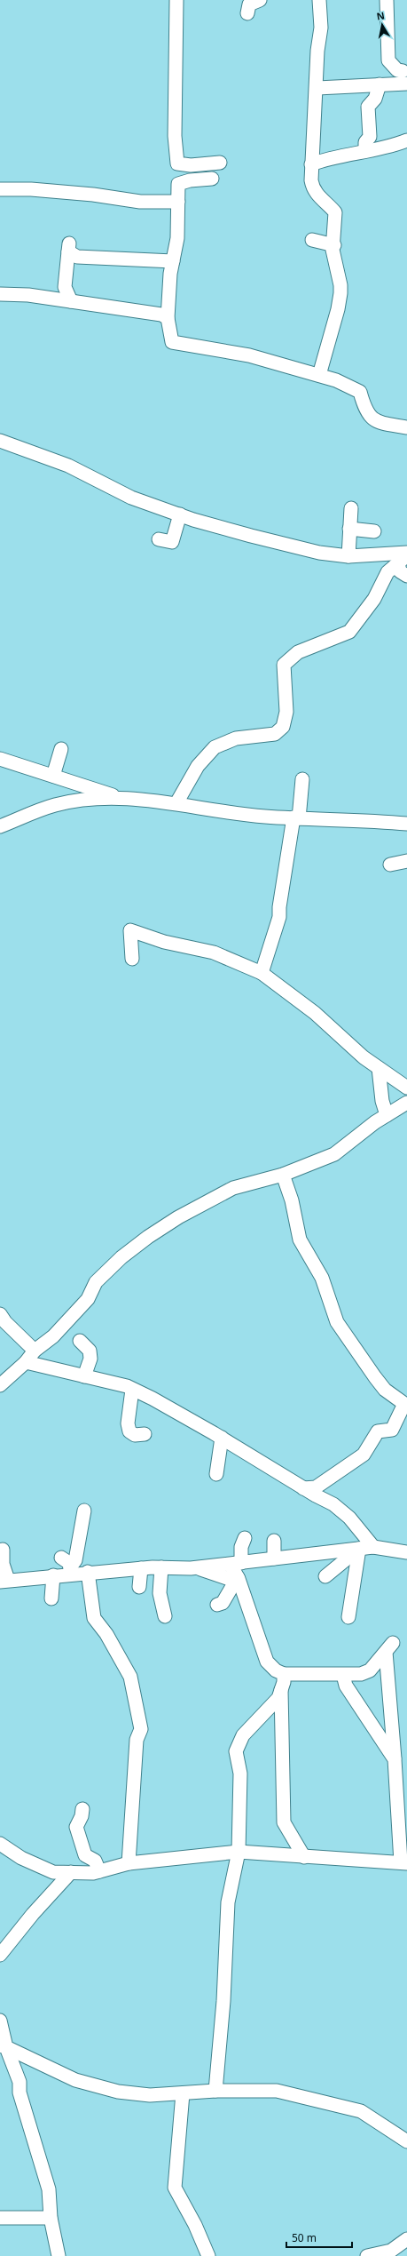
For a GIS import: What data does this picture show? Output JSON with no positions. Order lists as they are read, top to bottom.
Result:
{
  "scale_bar": "50 m",
  "north": "top"
}
